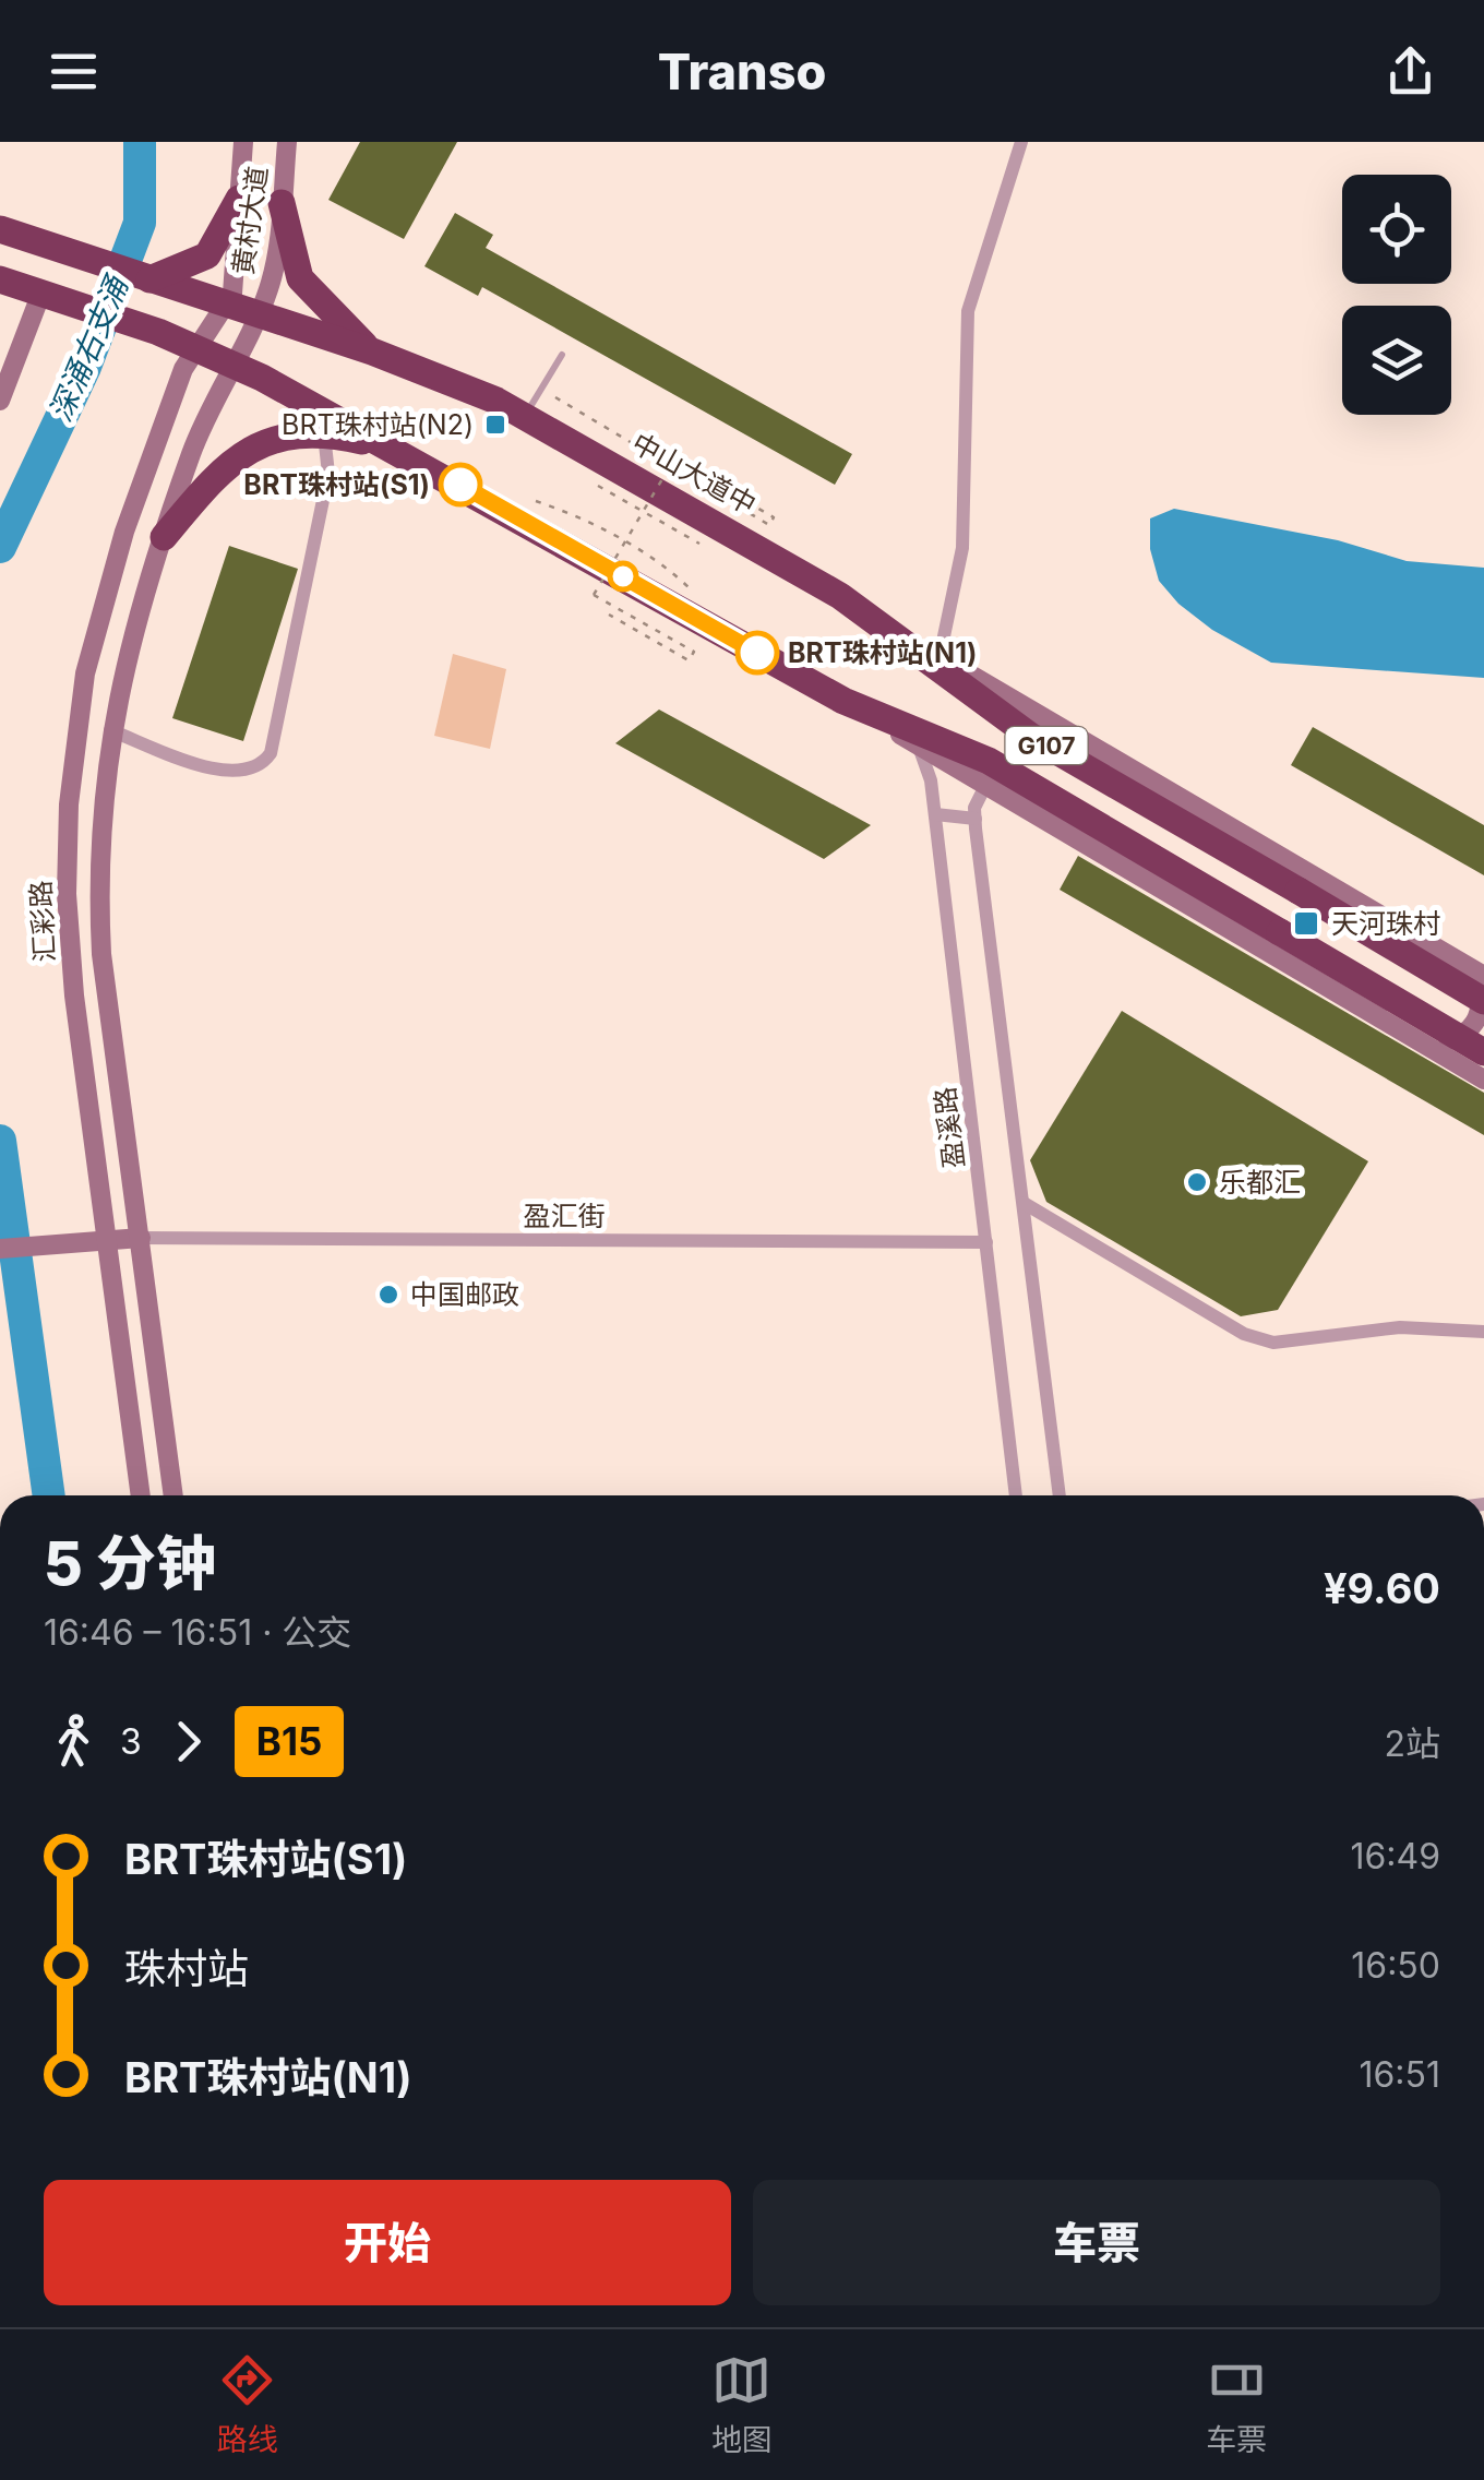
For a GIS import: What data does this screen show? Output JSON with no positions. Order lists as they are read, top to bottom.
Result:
{
  "streets": {
    "highway": ["中山大道中", "G107"],
    "street": [
      "黄村大道",
      "汇彩路",
      "盈溪路",
      "盈汇街"
    ]
  },
  "crossings": [
    ["黄村大道", "中山大道中"],
    ["黄村大道", "G107"],
    ["黄村大道", "汇彩路"],
    ["G107", "汇彩路"],
    ["盈溪路", "盈汇街"]
  ],
  "water": ["深涌右支涌"],
  "places": {
    "transit": ["BRT珠村站(N2)", "天河珠村"],
    "other": [
      "BRT珠村站(S1)",
      "BRT珠村站(N1)",
      "乐都汇",
      "中国邮政"
    ]
  },
  "lines": ["bus line B15"],
  "page": {
    "header": "Transo",
    "heading": ["5 分钟", "16:46 – 16:51 · 公交", "¥9.60"],
    "legs": ["3", "B15", "2站"],
    "list": [
      {
        "name": "BRT珠村站(S1)",
        "value": "16:49"
      },
      {
        "name": "珠村站",
        "value": "16:50"
      },
      {
        "name": "BRT珠村站(N1)",
        "value": "16:51"
      }
    ],
    "buttons": ["开始", "车票"],
    "tabs": ["路线", "地图", "车票"]
  }
}
